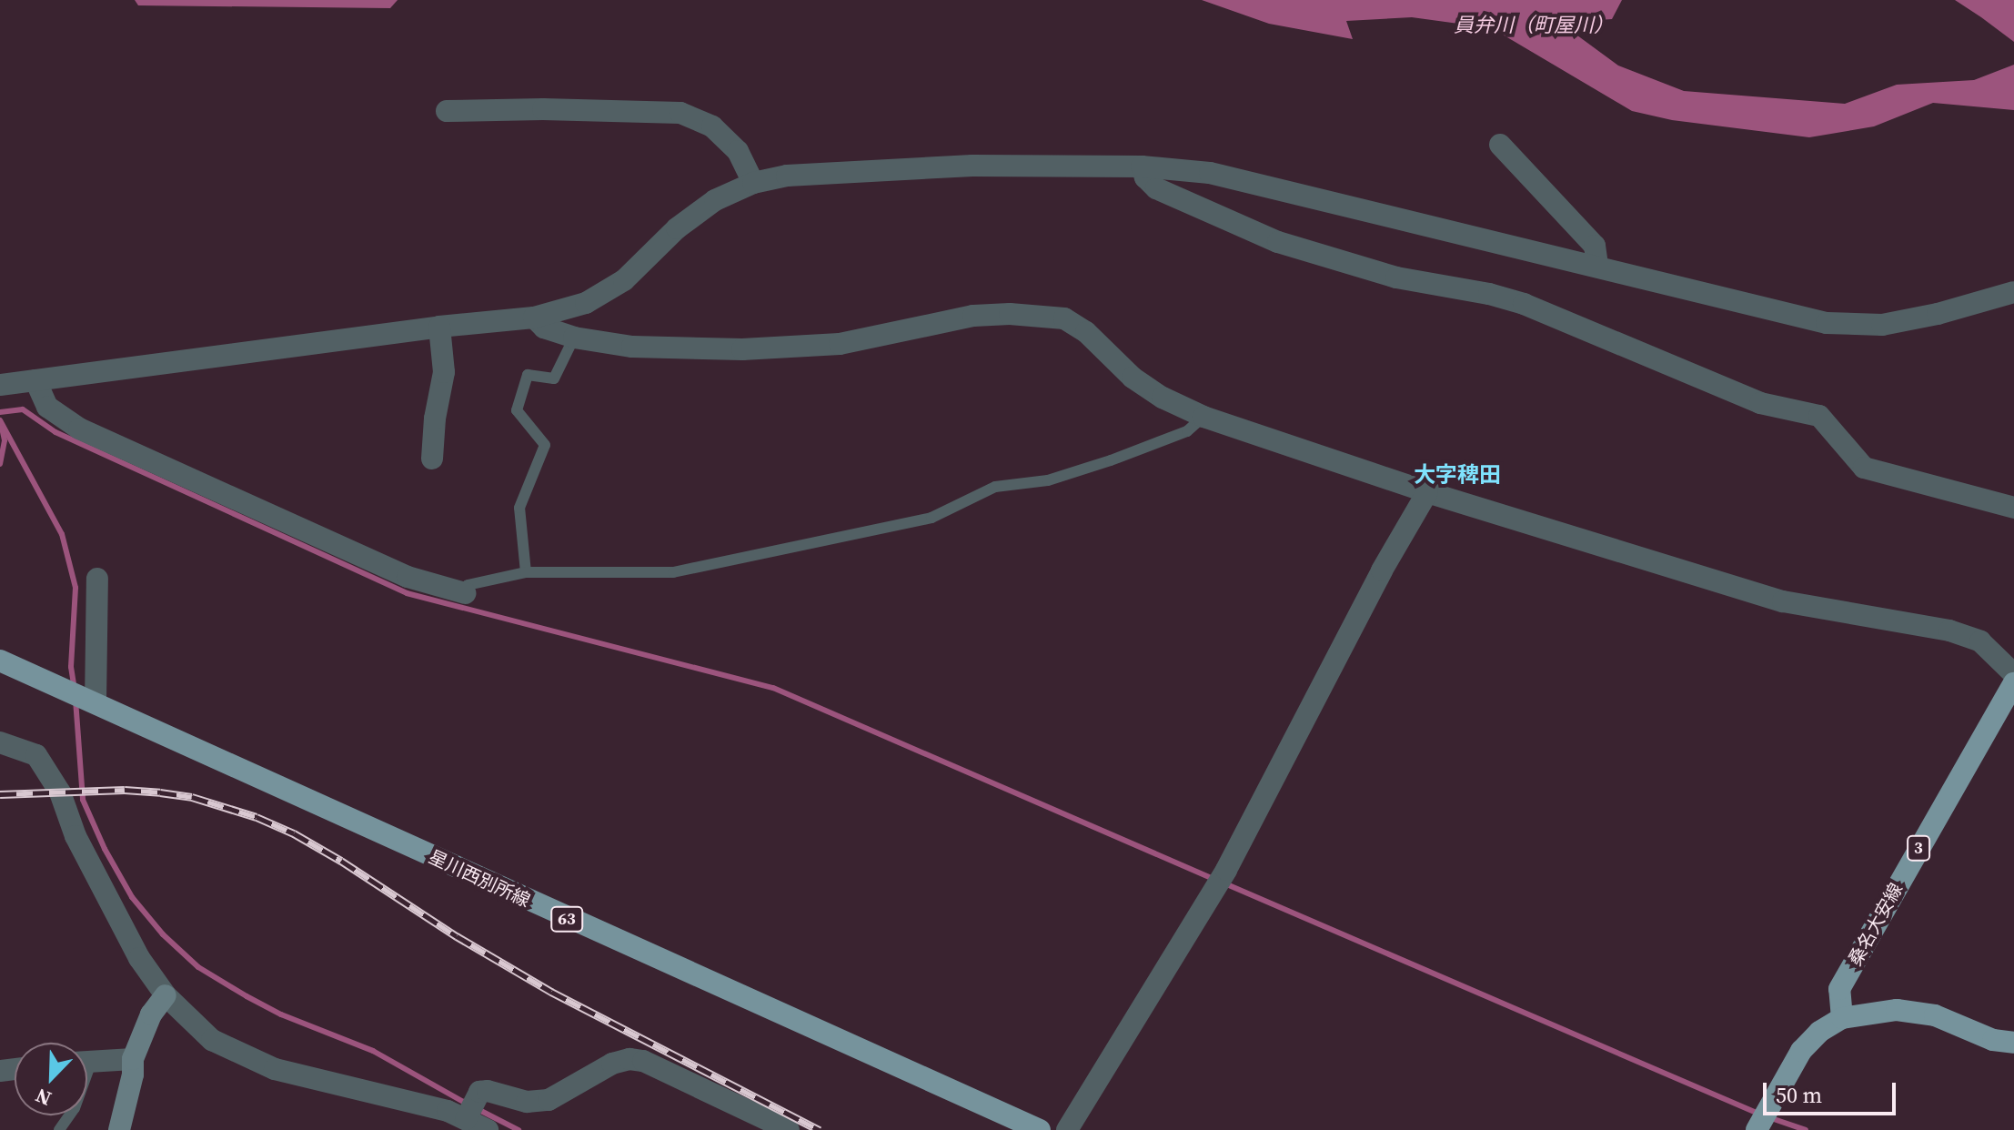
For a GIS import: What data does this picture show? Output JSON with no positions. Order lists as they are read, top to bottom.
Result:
{
  "streets": {
    "main road": [
      "3",
      "星川西別所線",
      "63",
      "桑名大安線"
    ]
  },
  "districts": ["大字稗田"],
  "water": ["員弁川（町屋川）"],
  "scale_bar": "50 m",
  "north": "bottom left"
}
